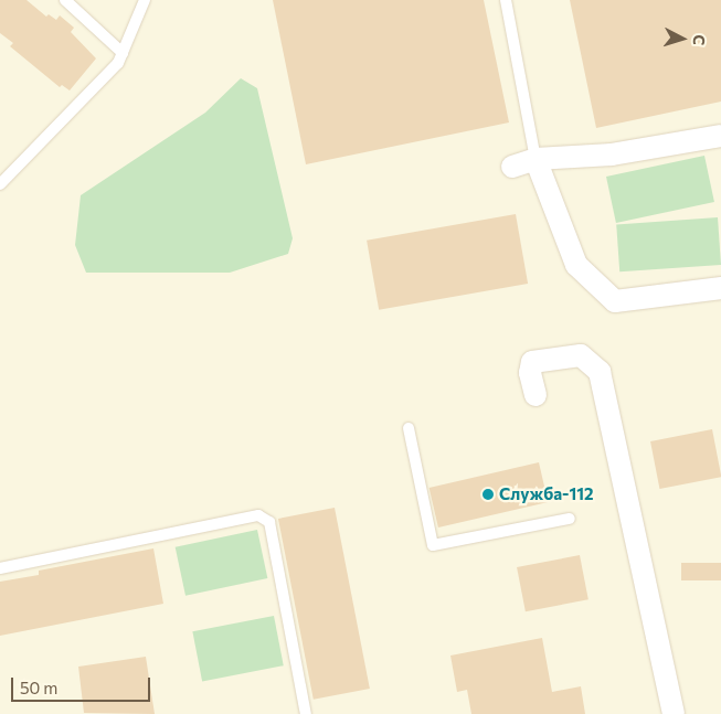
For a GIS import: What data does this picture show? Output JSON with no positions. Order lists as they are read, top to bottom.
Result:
{
  "places": ["Служба-112"],
  "scale_bar": "50 m",
  "north": "right"
}
